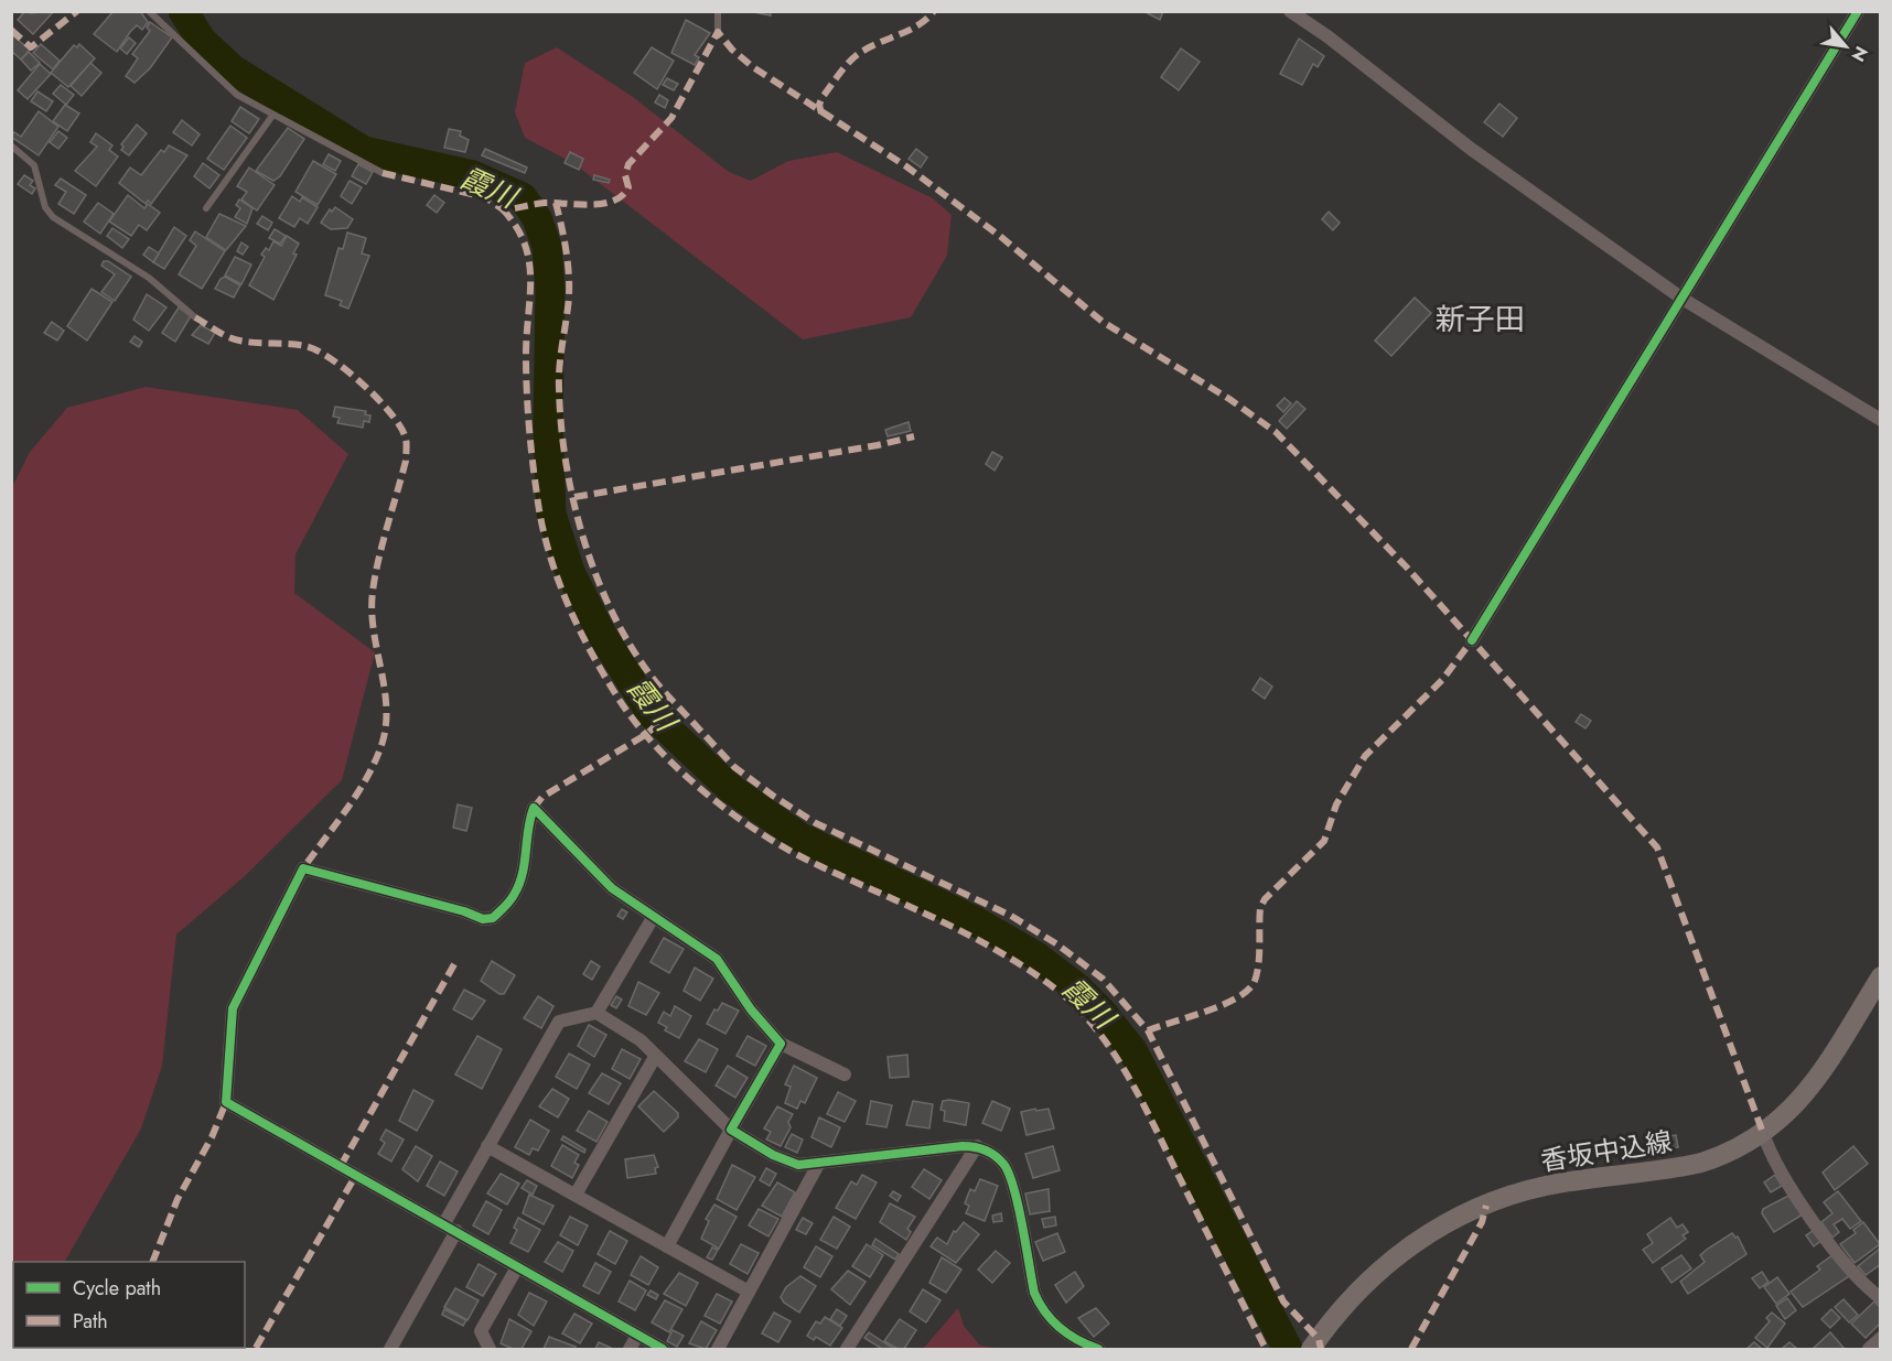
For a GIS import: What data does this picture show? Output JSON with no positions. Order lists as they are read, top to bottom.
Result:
{
  "streets": {
    "main road": ["香坂中込線"]
  },
  "districts": ["新子田"],
  "water": ["霞川"],
  "legend": ["Cycle path", "Path"],
  "north": "bottom right"
}
